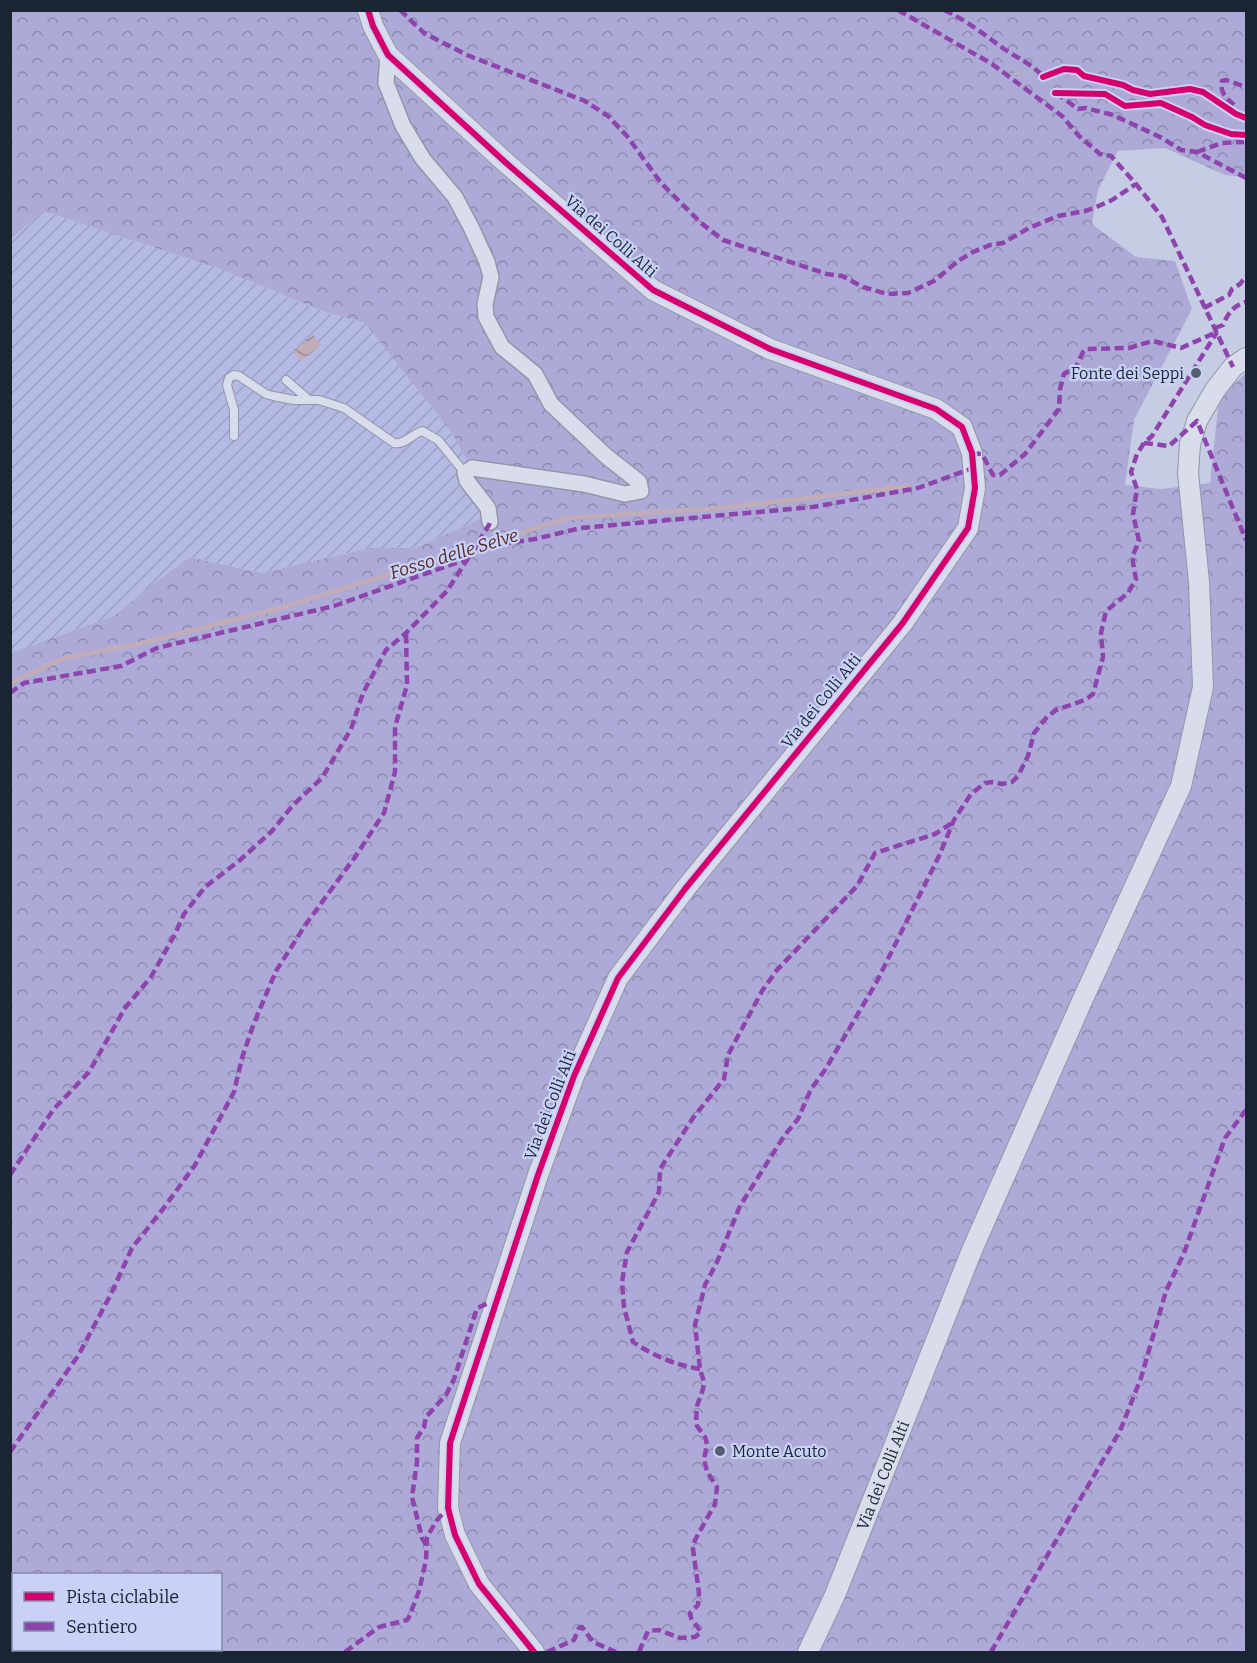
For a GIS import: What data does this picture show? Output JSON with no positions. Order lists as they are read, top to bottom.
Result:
{
  "streets": {
    "street": ["Via dei Colli Alti"]
  },
  "water": ["Fosso delle Selve"],
  "places": ["Fonte dei Seppi", "Monte Acuto"],
  "legend": ["Pista ciclabile", "Sentiero"]
}
